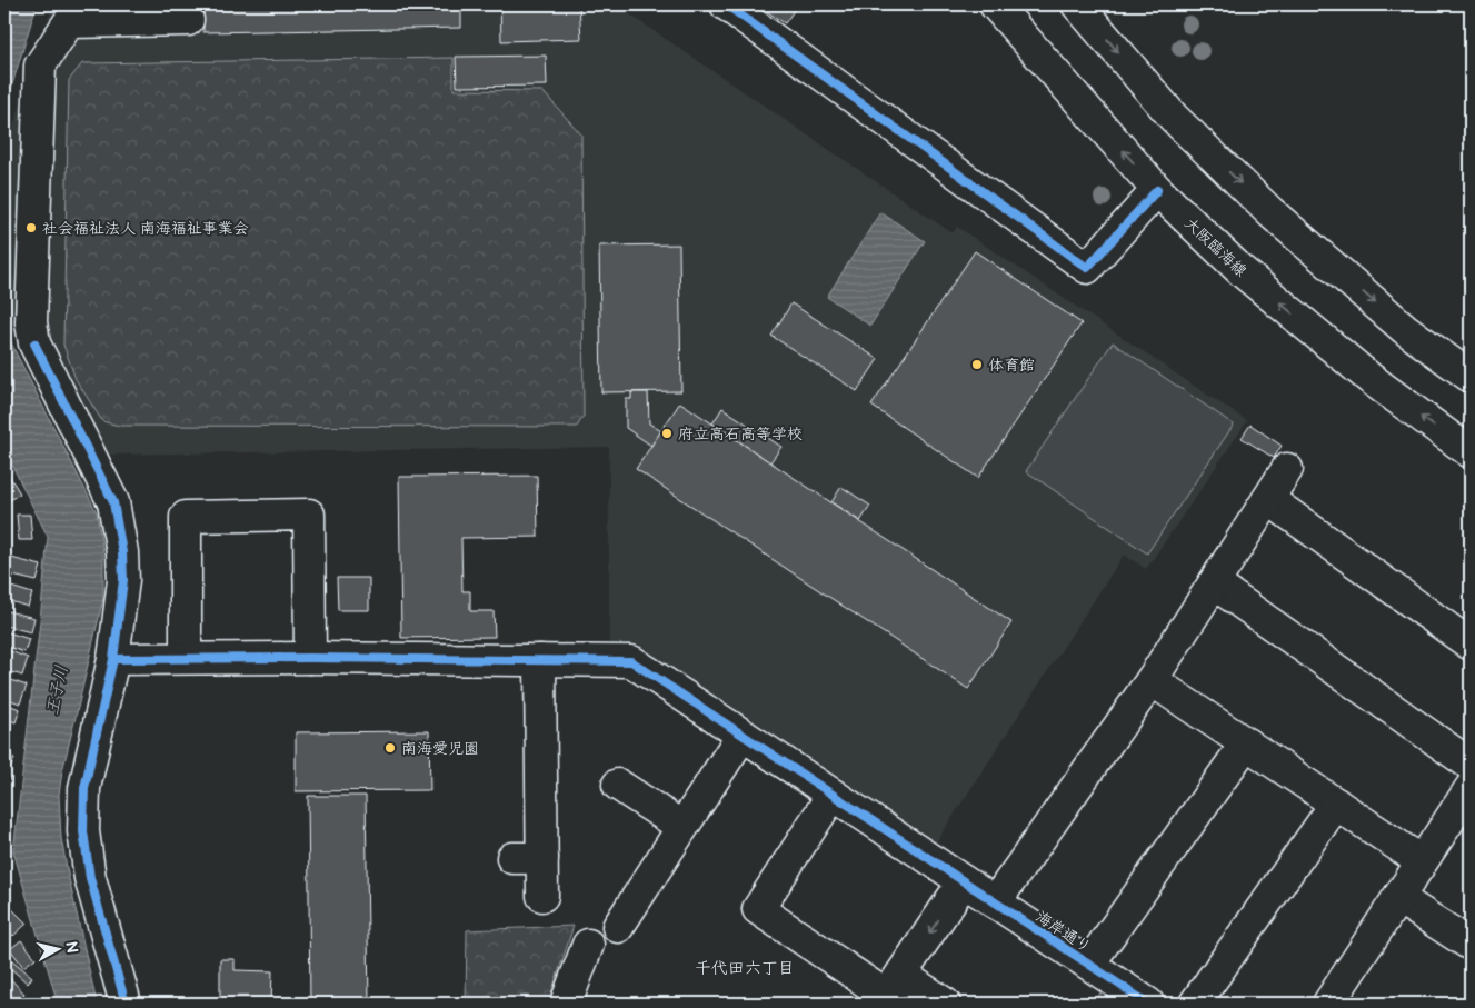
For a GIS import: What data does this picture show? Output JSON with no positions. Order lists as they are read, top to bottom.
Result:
{
  "streets": {
    "street": ["大阪臨海線", "海岸通り"]
  },
  "districts": ["千代田六丁目"],
  "water": ["王子川"],
  "places": [
    "社会福祉法人 南海福祉事業会",
    "体育館",
    "府立高石高等学校",
    "南海愛児園"
  ],
  "north": "right"
}
